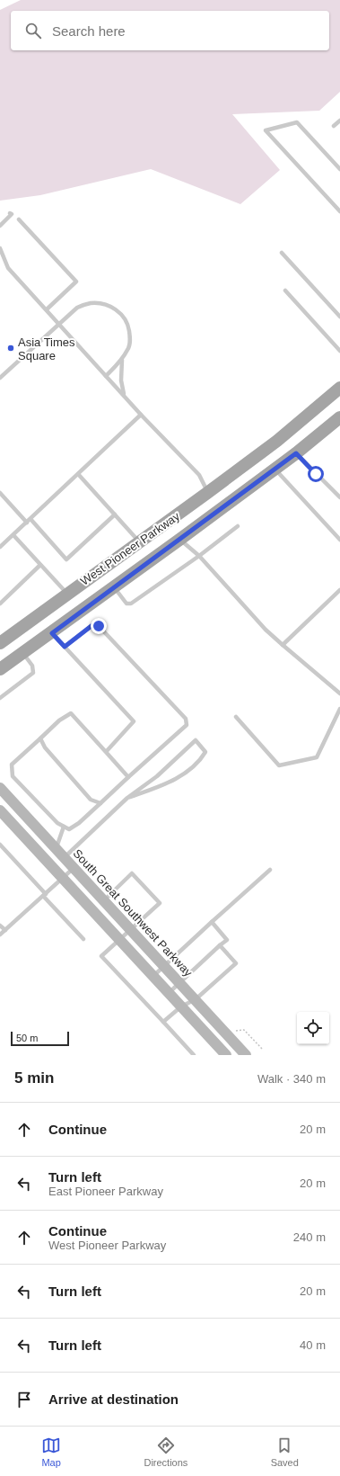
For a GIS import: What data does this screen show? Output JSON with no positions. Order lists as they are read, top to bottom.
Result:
{
  "streets": {
    "main road": ["West Pioneer Parkway", "South Great Southwest Parkway"]
  },
  "places": ["Asia Times Square"],
  "scale_bar": "50 m",
  "page": {
    "search": "Search here",
    "scale": "50 m",
    "heading": ["5 min", "Walk · 340 m"],
    "list": [
      ["Continue", "20 m"],
      ["Turn left", "East Pioneer Parkway", "20 m"],
      ["Continue", "West Pioneer Parkway", "240 m"],
      ["Turn left", "20 m"],
      ["Turn left", "40 m"],
      "Arrive at destination"
    ],
    "nav": ["Map", "Directions", "Saved"]
  }
}
